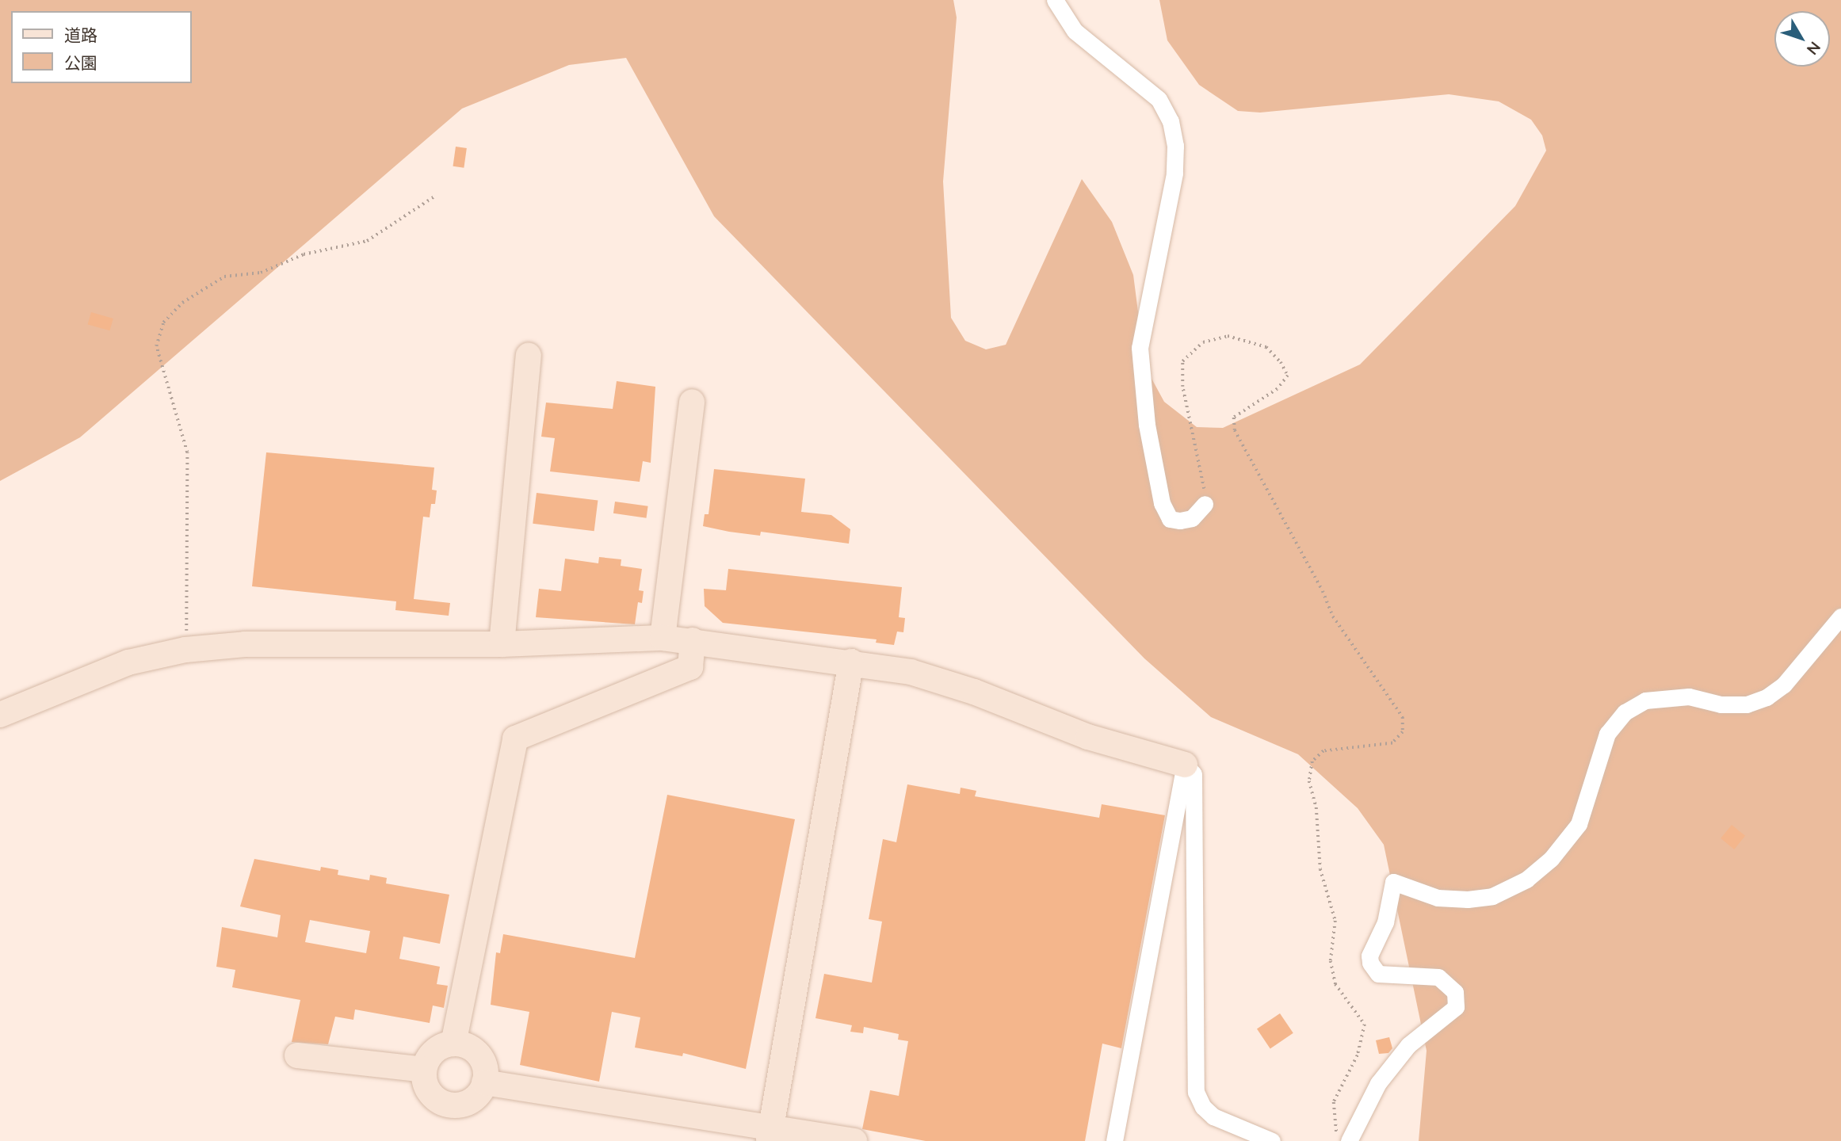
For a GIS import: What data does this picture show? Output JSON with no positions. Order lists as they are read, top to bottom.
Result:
{
  "legend": ["道路", "公園"],
  "north": "bottom right"
}
